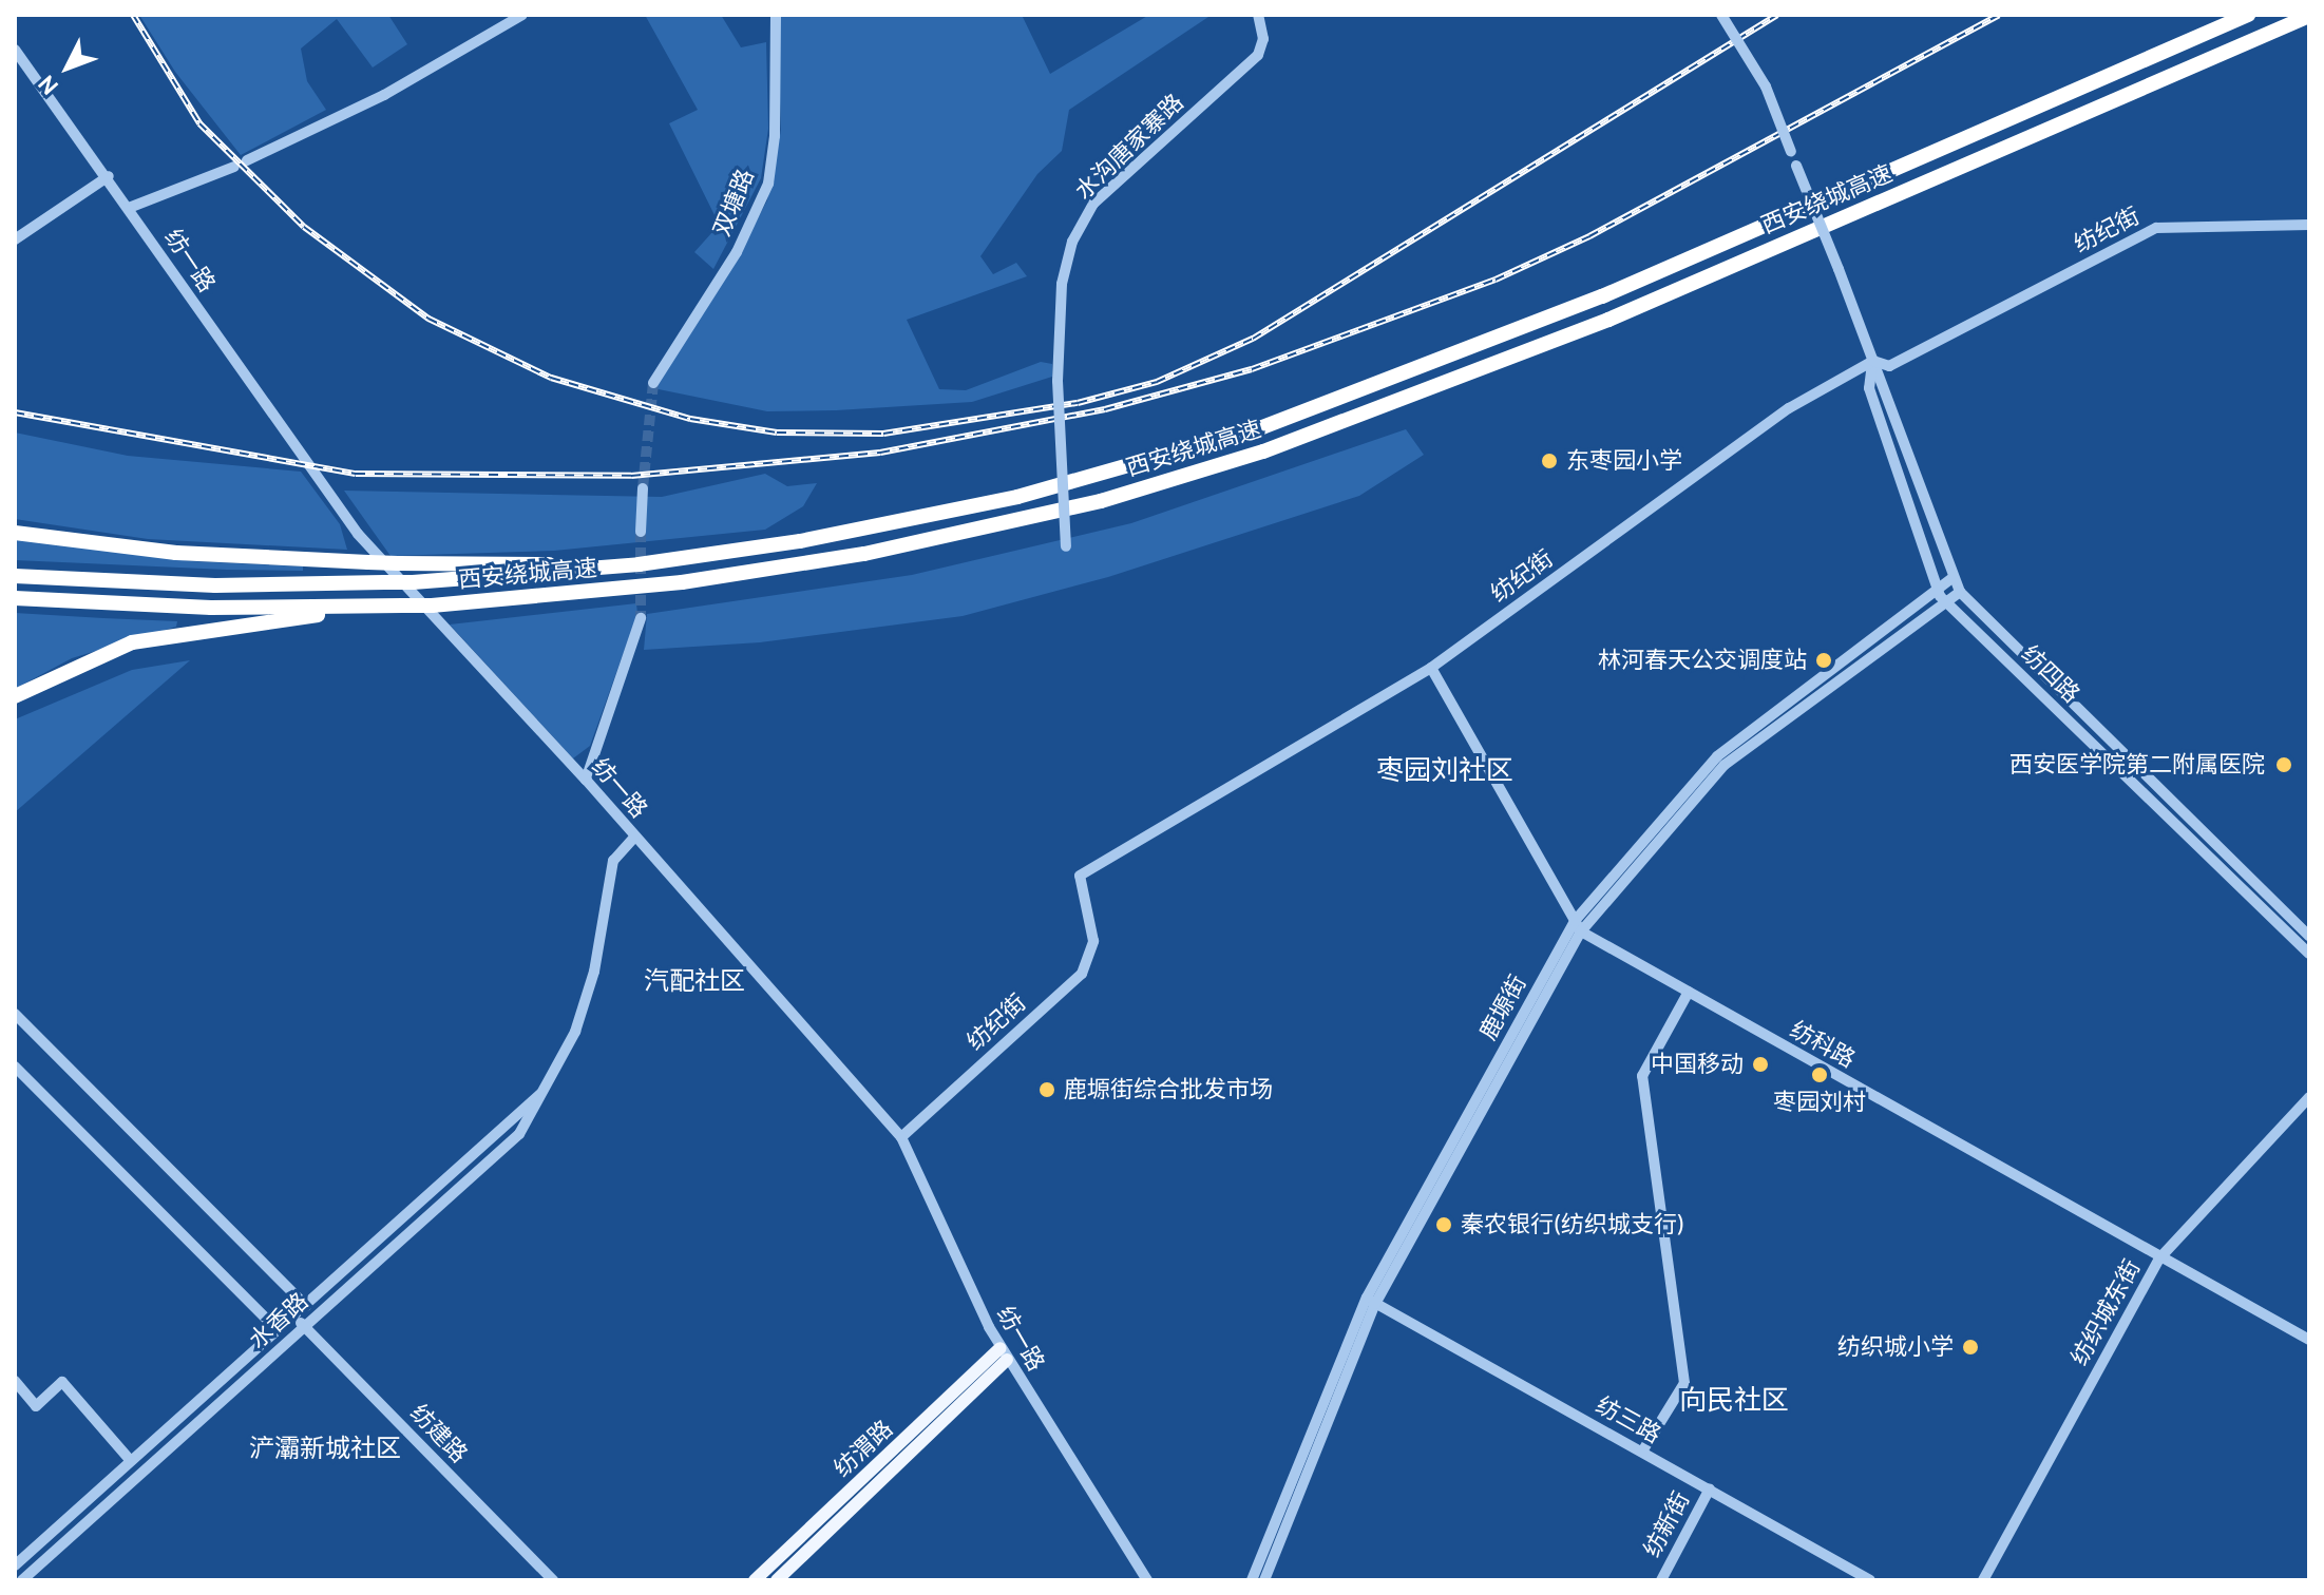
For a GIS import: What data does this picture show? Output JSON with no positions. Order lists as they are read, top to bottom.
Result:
{
  "streets": {
    "highway": ["西安绕城高速"],
    "main road": ["纺渭路"],
    "street": [
      "水沟唐家寨路",
      "双塘路",
      "纺纪街",
      "纺一路",
      "纺四路",
      "鹿塬街",
      "纺科路",
      "纺织城东街",
      "水香路",
      "纺三路",
      "纺建路",
      "纺新街"
    ]
  },
  "crossings": [
    ["纺纪街", "纺一路"],
    ["纺纪街", "纺四路"],
    ["纺一路", "水香路"],
    ["纺一路", "纺渭路"],
    ["纺四路", "鹿塬街"],
    ["鹿塬街", "纺科路"],
    ["鹿塬街", "纺三路"],
    ["纺科路", "纺织城东街"],
    ["水香路", "纺建路"],
    ["纺三路", "纺新街"]
  ],
  "districts": [
    "枣园刘社区",
    "汽配社区",
    "向民社区",
    "浐灞新城社区"
  ],
  "places": [
    "东枣园小学",
    "林河春天公交调度站",
    "西安医学院第二附属医院",
    "中国移动",
    "枣园刘村",
    "鹿塬街综合批发市场",
    "秦农银行(纺织城支行)",
    "纺织城小学"
  ],
  "north": "bottom left"
}
